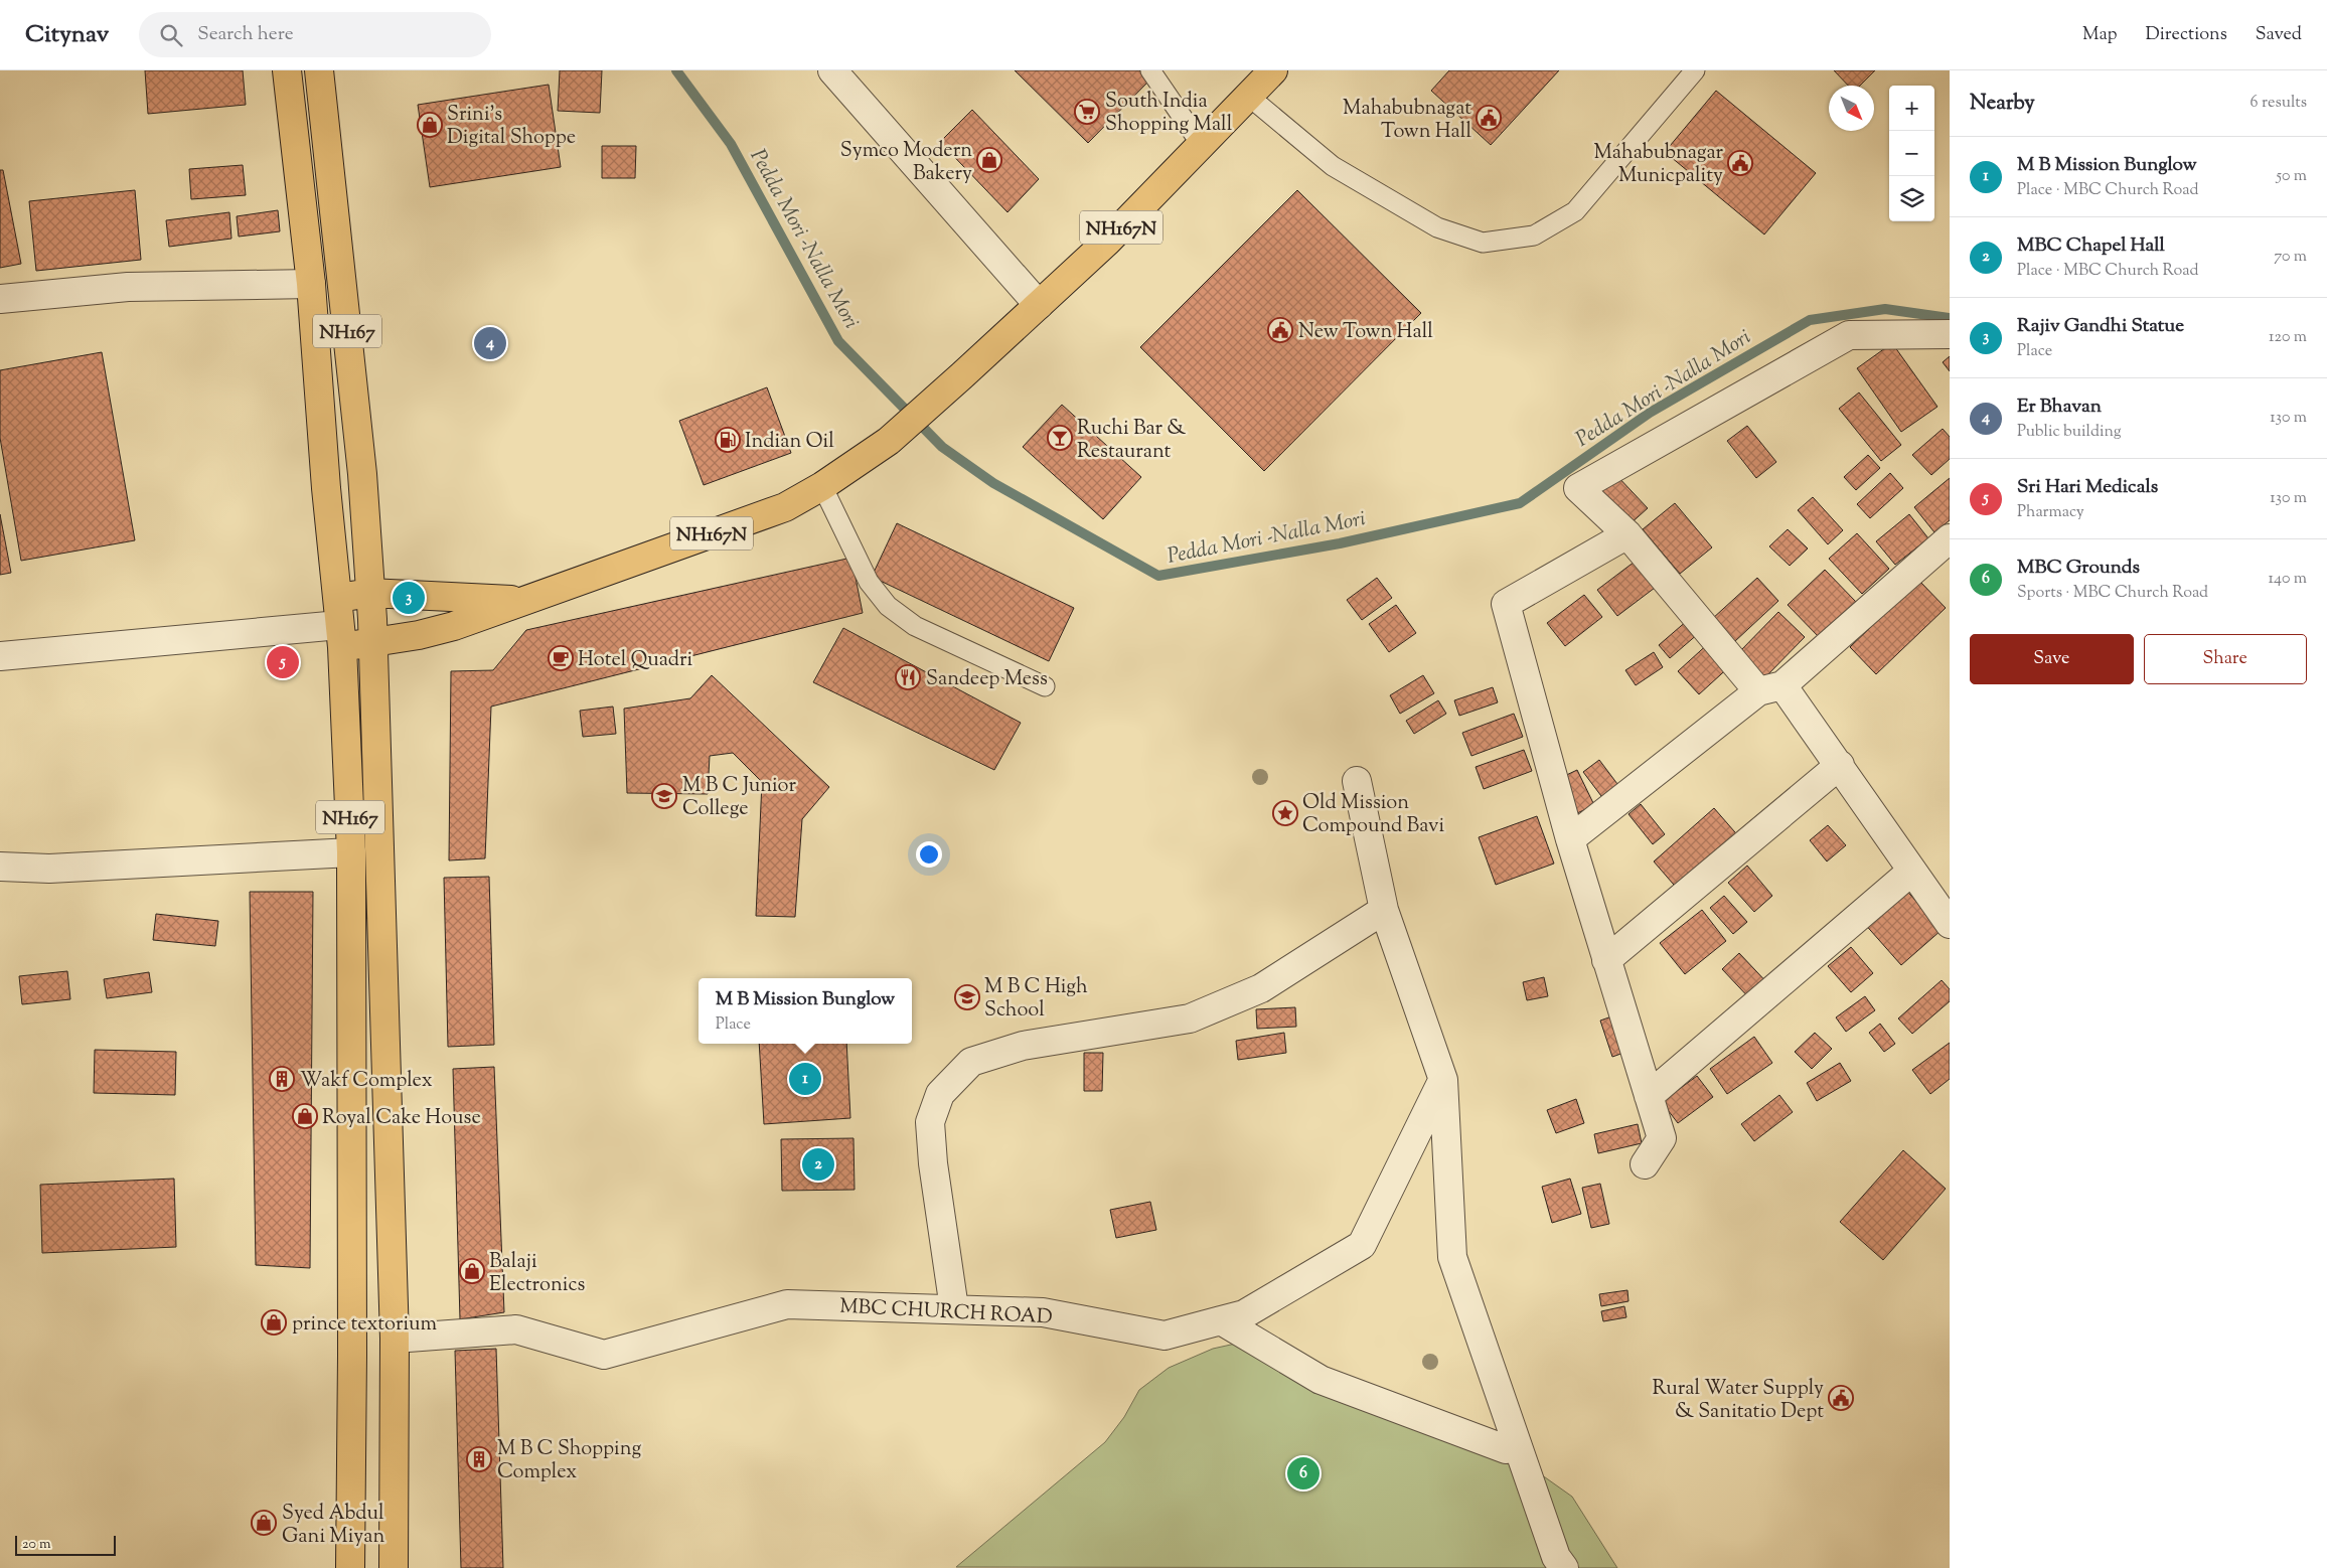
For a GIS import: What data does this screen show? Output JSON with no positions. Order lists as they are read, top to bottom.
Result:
{
  "streets": {
    "highway": ["NH167N", "NH167"],
    "street": ["MBC CHURCH ROAD"]
  },
  "crossings": [
    ["NH167N", "NH167"],
    ["NH167", "MBC CHURCH ROAD"]
  ],
  "water": ["Pedda Mori -Nalla Mori"],
  "places": {
    "supermarket": ["South India Shopping Mall"],
    "public building": [
      "Mahabubnagat Town Hall",
      "Mahabubnagar Municpality",
      "New Town Hall",
      "Rural Water Supply & Sanitatio Dept"
    ],
    "shop": [
      "Srini’s Digital Shoppe",
      "Symco Modern Bakery",
      "Royal Cake House",
      "Balaji Electronics",
      "prince textorium",
      "Syed Abdul Gani Miyan"
    ],
    "bar": ["Ruchi Bar & Restaurant"],
    "fuel station": ["Indian Oil"],
    "cafe": ["Hotel Quadri"],
    "restaurant": ["Sandeep Mess"],
    "school or university": ["M B C Junior College", "M B C High School"],
    "place": ["Old Mission Compound Bavi"],
    "building": ["Wakf Complex", "M B C Shopping Complex"]
  },
  "scale_bar": "20 m",
  "north": "bottom right",
  "page": {
    "header": "Citynav",
    "search": "Search here",
    "nav": ["Map", "Directions", "Saved"],
    "heading": ["Nearby", "6 results"],
    "map_buttons": ["+", "−"],
    "list": [
      {
        "mark": "1",
        "name": "M B Mission Bunglow",
        "note": "Place · MBC Church Road",
        "value": "50 m"
      },
      {
        "mark": "2",
        "name": "MBC Chapel Hall",
        "note": "Place · MBC Church Road",
        "value": "70 m"
      },
      {
        "mark": "3",
        "name": "Rajiv Gandhi Statue",
        "note": "Place",
        "value": "120 m"
      },
      {
        "mark": "4",
        "name": "Er Bhavan",
        "note": "Public building",
        "value": "130 m"
      },
      {
        "mark": "5",
        "name": "Sri Hari Medicals",
        "note": "Pharmacy",
        "value": "130 m"
      },
      {
        "mark": "6",
        "name": "MBC Grounds",
        "note": "Sports · MBC Church Road",
        "value": "140 m"
      }
    ],
    "pins": [
      "4",
      "3",
      "5",
      "1",
      "2",
      "6"
    ],
    "buttons": ["Save", "Share"],
    "popup": ["M B Mission Bunglow", "Place"],
    "scale": "20 m"
  }
}
